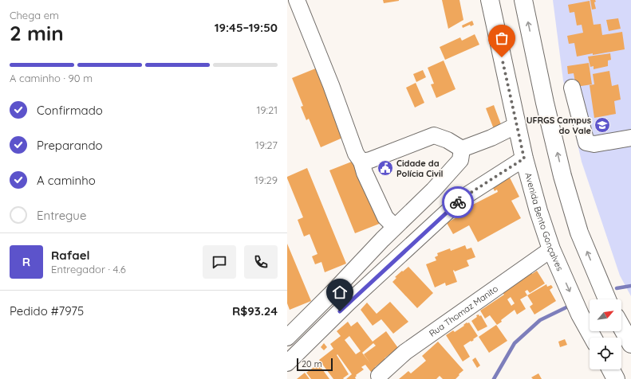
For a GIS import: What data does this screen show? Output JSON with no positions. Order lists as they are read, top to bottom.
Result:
{
  "streets": {
    "main road": ["Avenida Bento Gonçalves"],
    "street": ["Rua Thomaz Manito"]
  },
  "crossings": [
    ["Avenida Bento Gonçalves", "Rua Thomaz Manito"]
  ],
  "places": {
    "school or university": ["UFRGS Campus do Vale"],
    "public building": ["Cidade da Polícia Civil"]
  },
  "scale_bar": "20 m",
  "north": "top right",
  "page": {
    "heading": ["2 min", "Chega em", "19:45–19:50"],
    "panel": [
      "Rafael",
      "Entregador · 4.6",
      "Pedido #7975",
      "R$93.24"
    ],
    "bar": "A caminho · 90 m",
    "list": [
      ["Confirmado", "19:21"],
      ["Preparando", "19:27"],
      ["A caminho", "19:29"],
      "Entregue"
    ],
    "round": "R",
    "scale": "20 m"
  }
}
